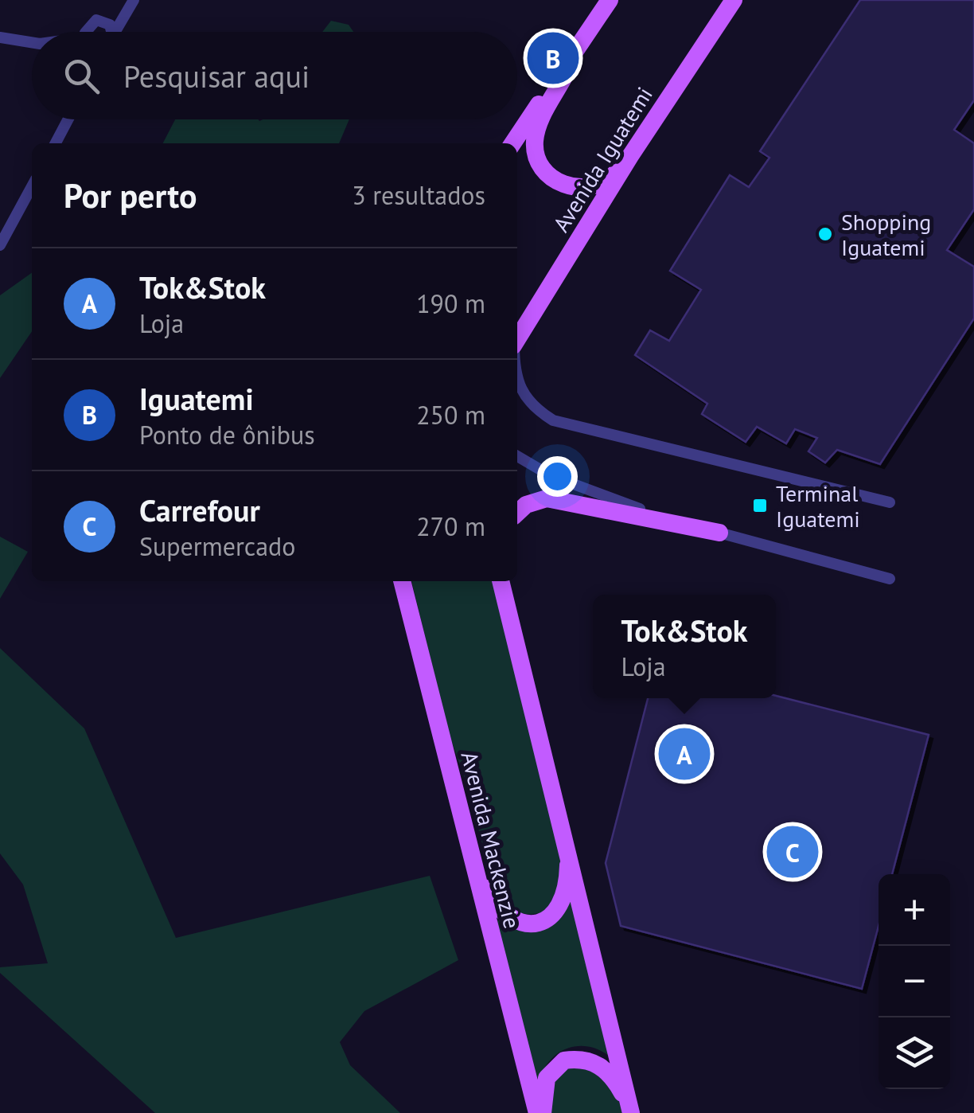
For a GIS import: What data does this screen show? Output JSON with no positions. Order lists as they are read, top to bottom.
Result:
{
  "streets": {
    "main road": ["Avenida Iguatemi", "Avenida Mackenzie"]
  },
  "places": {
    "other": ["Shopping Iguatemi"],
    "transit": ["Terminal Iguatemi"]
  },
  "page": {
    "pins": ["B", "A", "C"],
    "search": "Pesquisar aqui",
    "heading": ["Por perto", "3 resultados"],
    "list": [
      {
        "mark": "A",
        "name": "Tok&Stok",
        "note": "Loja",
        "value": "190 m"
      },
      {
        "mark": "B",
        "name": "Iguatemi",
        "note": "Ponto de ônibus",
        "value": "250 m"
      },
      {
        "mark": "C",
        "name": "Carrefour",
        "note": "Supermercado",
        "value": "270 m"
      }
    ],
    "popup": ["Tok&Stok", "Loja"],
    "map_buttons": ["+", "−"]
  }
}
